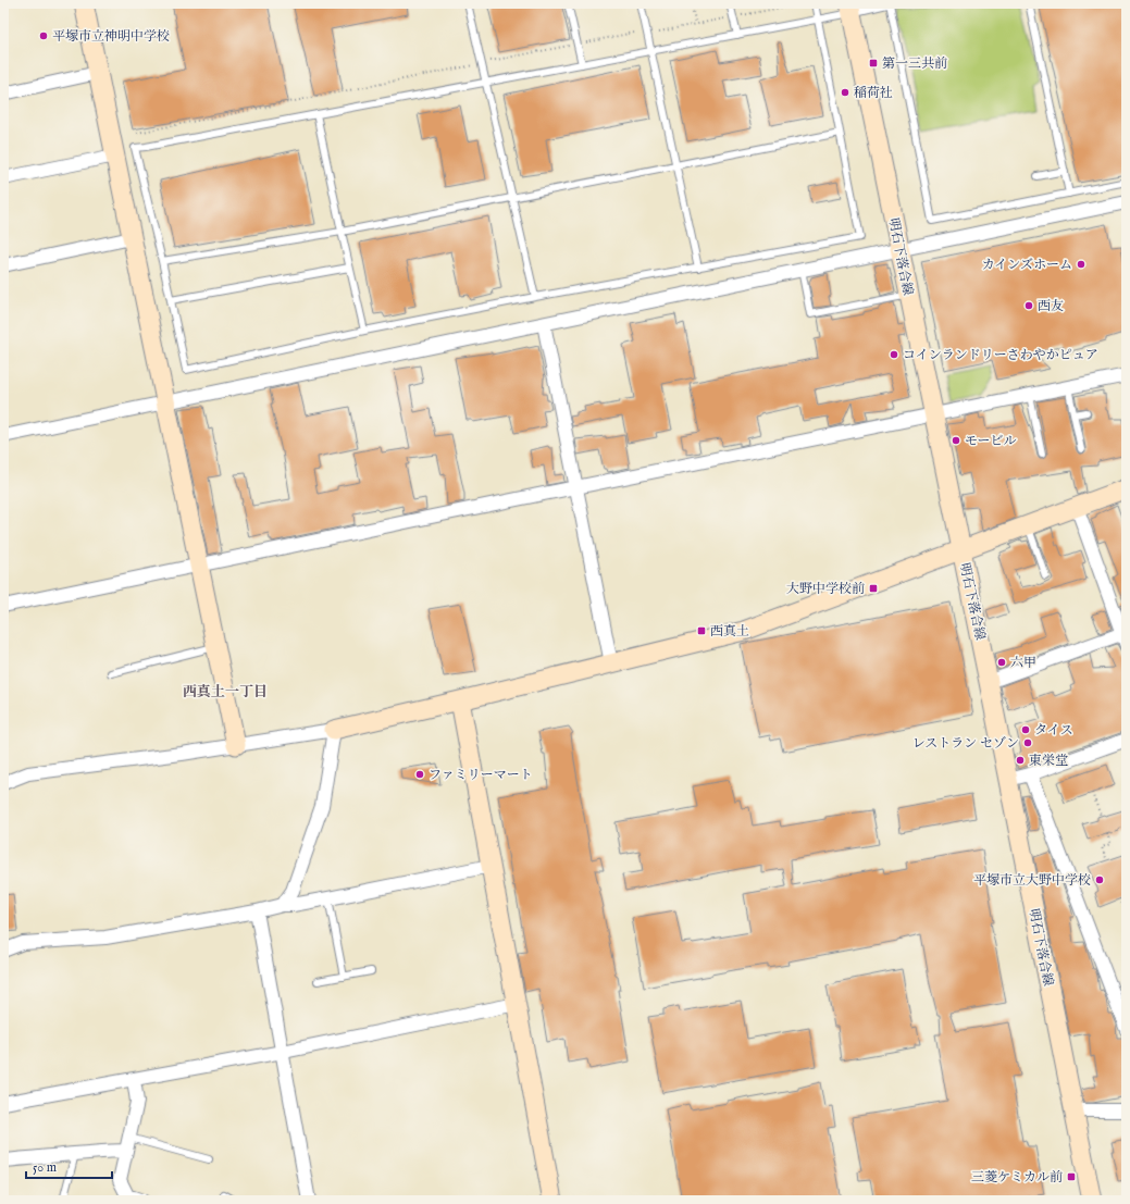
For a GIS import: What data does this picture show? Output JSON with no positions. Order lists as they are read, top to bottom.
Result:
{
  "streets": {
    "street": ["明石下落合線"]
  },
  "districts": ["西真土一丁目"],
  "places": {
    "other": [
      "平塚市立神明中学校",
      "稲荷社",
      "カインズホーム",
      "西友",
      "コインランドリーさわやかピュア",
      "モービル",
      "六甲",
      "タイス",
      "レストラン セゾン",
      "東栄堂",
      "ファミリーマート",
      "平塚市立大野中学校"
    ],
    "transit": [
      "第一三共前",
      "大野中学校前",
      "西真土",
      "三菱ケミカル前"
    ]
  },
  "scale_bar": "50 m"
}
